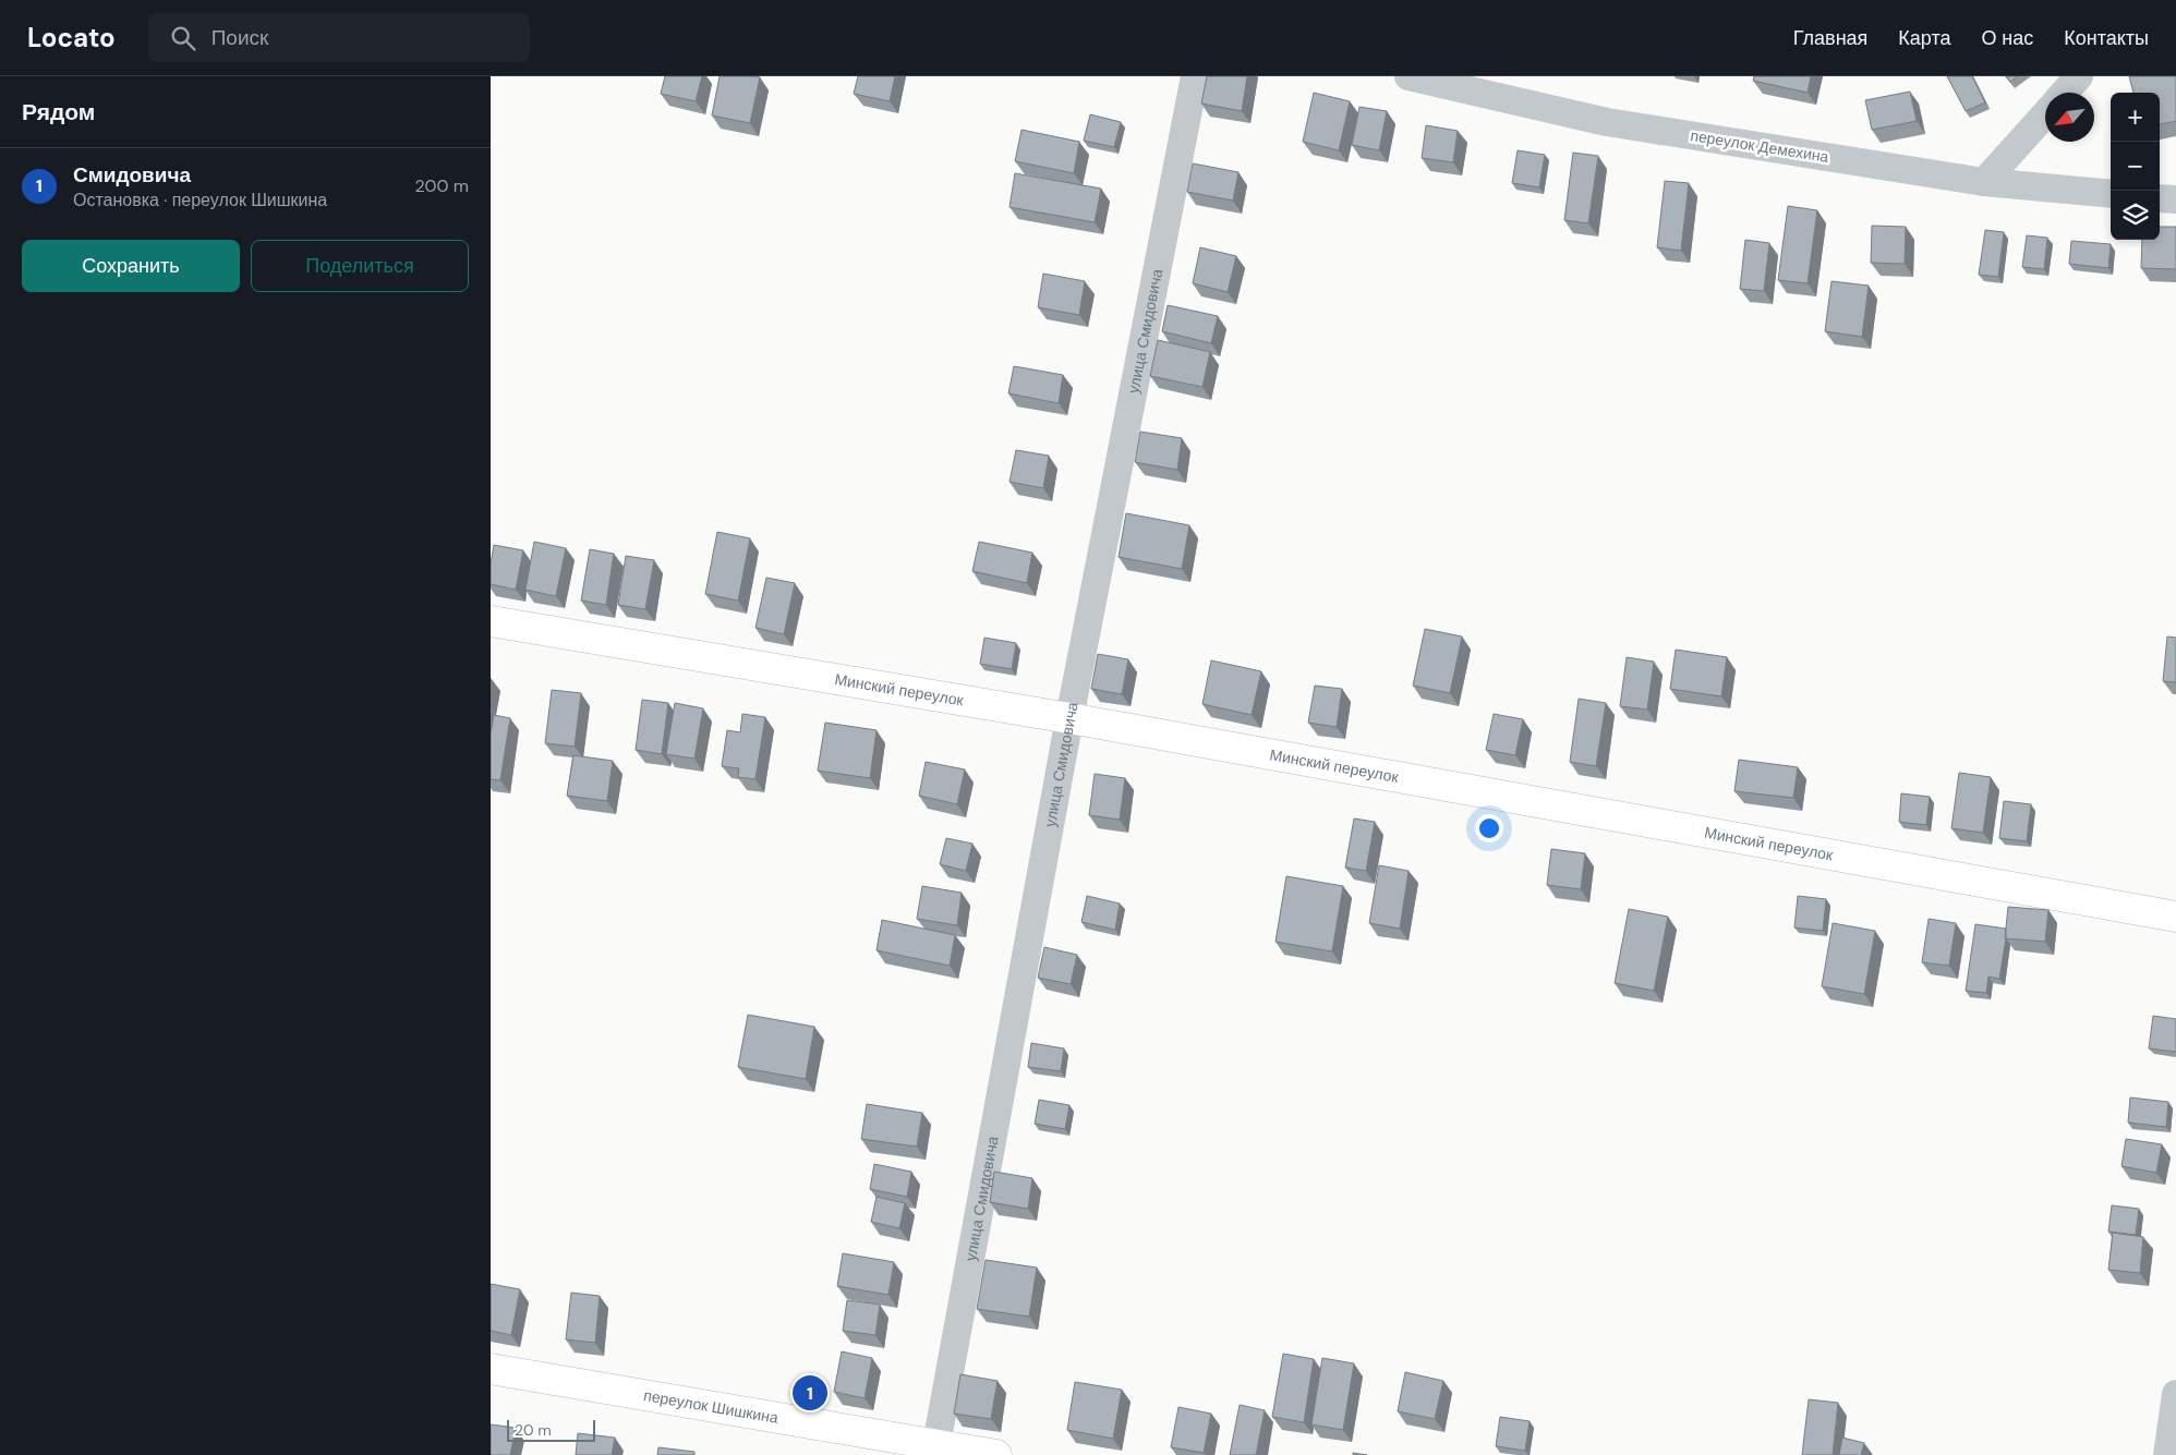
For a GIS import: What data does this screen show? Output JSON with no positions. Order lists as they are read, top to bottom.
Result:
{
  "streets": {
    "street": [
      "переулок Демехина",
      "улица Смидовича",
      "Минский переулок",
      "переулок Шишкина"
    ]
  },
  "crossings": [
    ["улица Смидовича", "Минский переулок"],
    ["улица Смидовича", "переулок Шишкина"]
  ],
  "scale_bar": "20 m",
  "north": "bottom left",
  "page": {
    "header": "Locato",
    "search": "Поиск",
    "nav": [
      "Главная",
      "Карта",
      "О нас",
      "Контакты"
    ],
    "heading": "Рядом",
    "map_buttons": ["+", "−"],
    "list": [
      {
        "mark": "1",
        "name": "Смидовича",
        "note": "Остановка · переулок Шишкина",
        "value": "200 m"
      }
    ],
    "buttons": ["Сохранить", "Поделиться"],
    "pins": "1",
    "scale": "20 m"
  }
}
